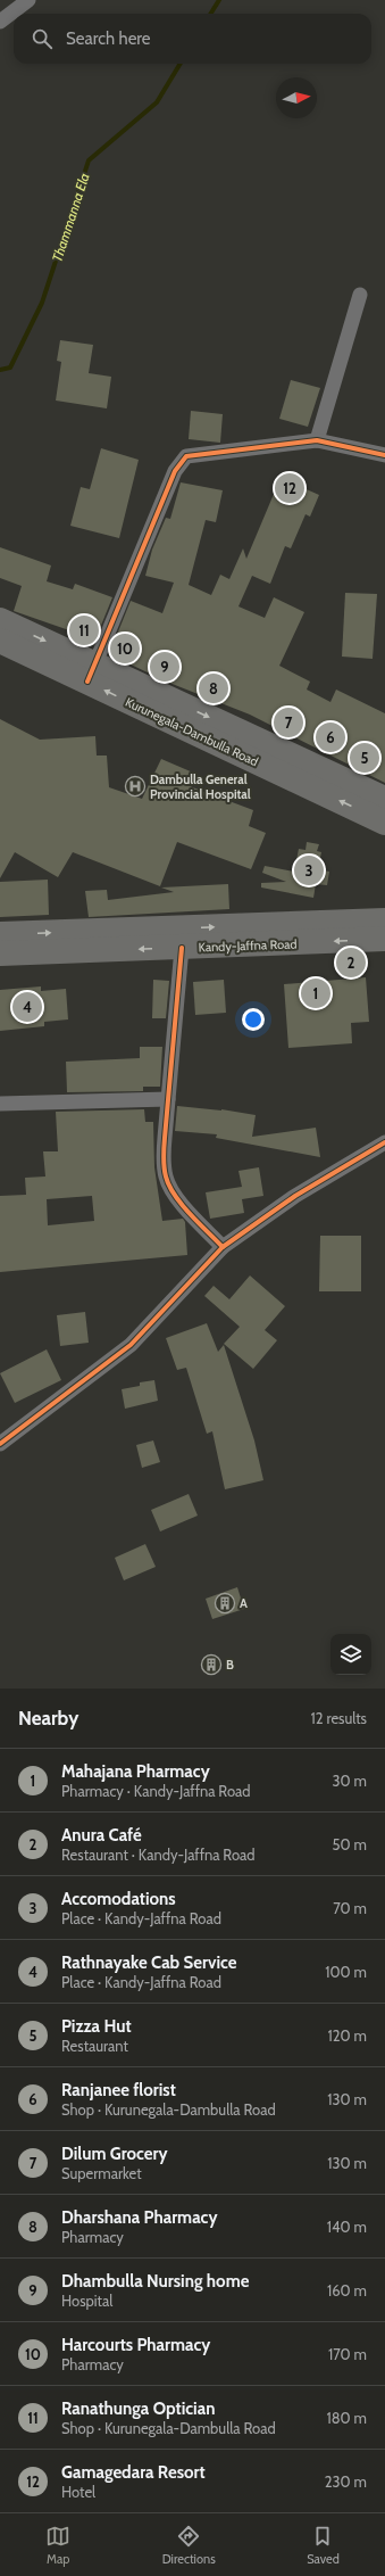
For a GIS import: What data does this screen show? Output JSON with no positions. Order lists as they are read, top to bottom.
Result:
{
  "streets": {
    "highway": ["Kurunegala-Dambulla Road", "Kandy-Jaffna Road"]
  },
  "water": ["Thammanna Ela"],
  "places": {
    "hospital": ["Dambulla General Provincial Hospital"],
    "building": ["A", "B"]
  },
  "north": "right",
  "page": {
    "search": "Search here",
    "pins": [
      "12",
      "11",
      "10",
      "9",
      "8",
      "7",
      "6",
      "5",
      "3",
      "2",
      "1",
      "4"
    ],
    "heading": ["Nearby", "12 results"],
    "list": [
      {
        "mark": "1",
        "name": "Mahajana Pharmacy",
        "note": "Pharmacy · Kandy-Jaffna Road",
        "value": "30 m"
      },
      {
        "mark": "2",
        "name": "Anura Café",
        "note": "Restaurant · Kandy-Jaffna Road",
        "value": "50 m"
      },
      {
        "mark": "3",
        "name": "Accomodations",
        "note": "Place · Kandy-Jaffna Road",
        "value": "70 m"
      },
      {
        "mark": "4",
        "name": "Rathnayake Cab Service",
        "note": "Place · Kandy-Jaffna Road",
        "value": "100 m"
      },
      {
        "mark": "5",
        "name": "Pizza Hut",
        "note": "Restaurant",
        "value": "120 m"
      },
      {
        "mark": "6",
        "name": "Ranjanee florist",
        "note": "Shop · Kurunegala-Dambulla Road",
        "value": "130 m"
      },
      {
        "mark": "7",
        "name": "Dilum Grocery",
        "note": "Supermarket",
        "value": "130 m"
      },
      {
        "mark": "8",
        "name": "Dharshana Pharmacy",
        "note": "Pharmacy",
        "value": "140 m"
      },
      {
        "mark": "9",
        "name": "Dhambulla Nursing home",
        "note": "Hospital",
        "value": "160 m"
      },
      {
        "mark": "10",
        "name": "Harcourts Pharmacy",
        "note": "Pharmacy",
        "value": "170 m"
      },
      {
        "mark": "11",
        "name": "Ranathunga Optician",
        "note": "Shop · Kurunegala-Dambulla Road",
        "value": "180 m"
      },
      {
        "mark": "12",
        "name": "Gamagedara Resort",
        "note": "Hotel",
        "value": "230 m"
      }
    ],
    "nav": ["Map", "Directions", "Saved"]
  }
}
